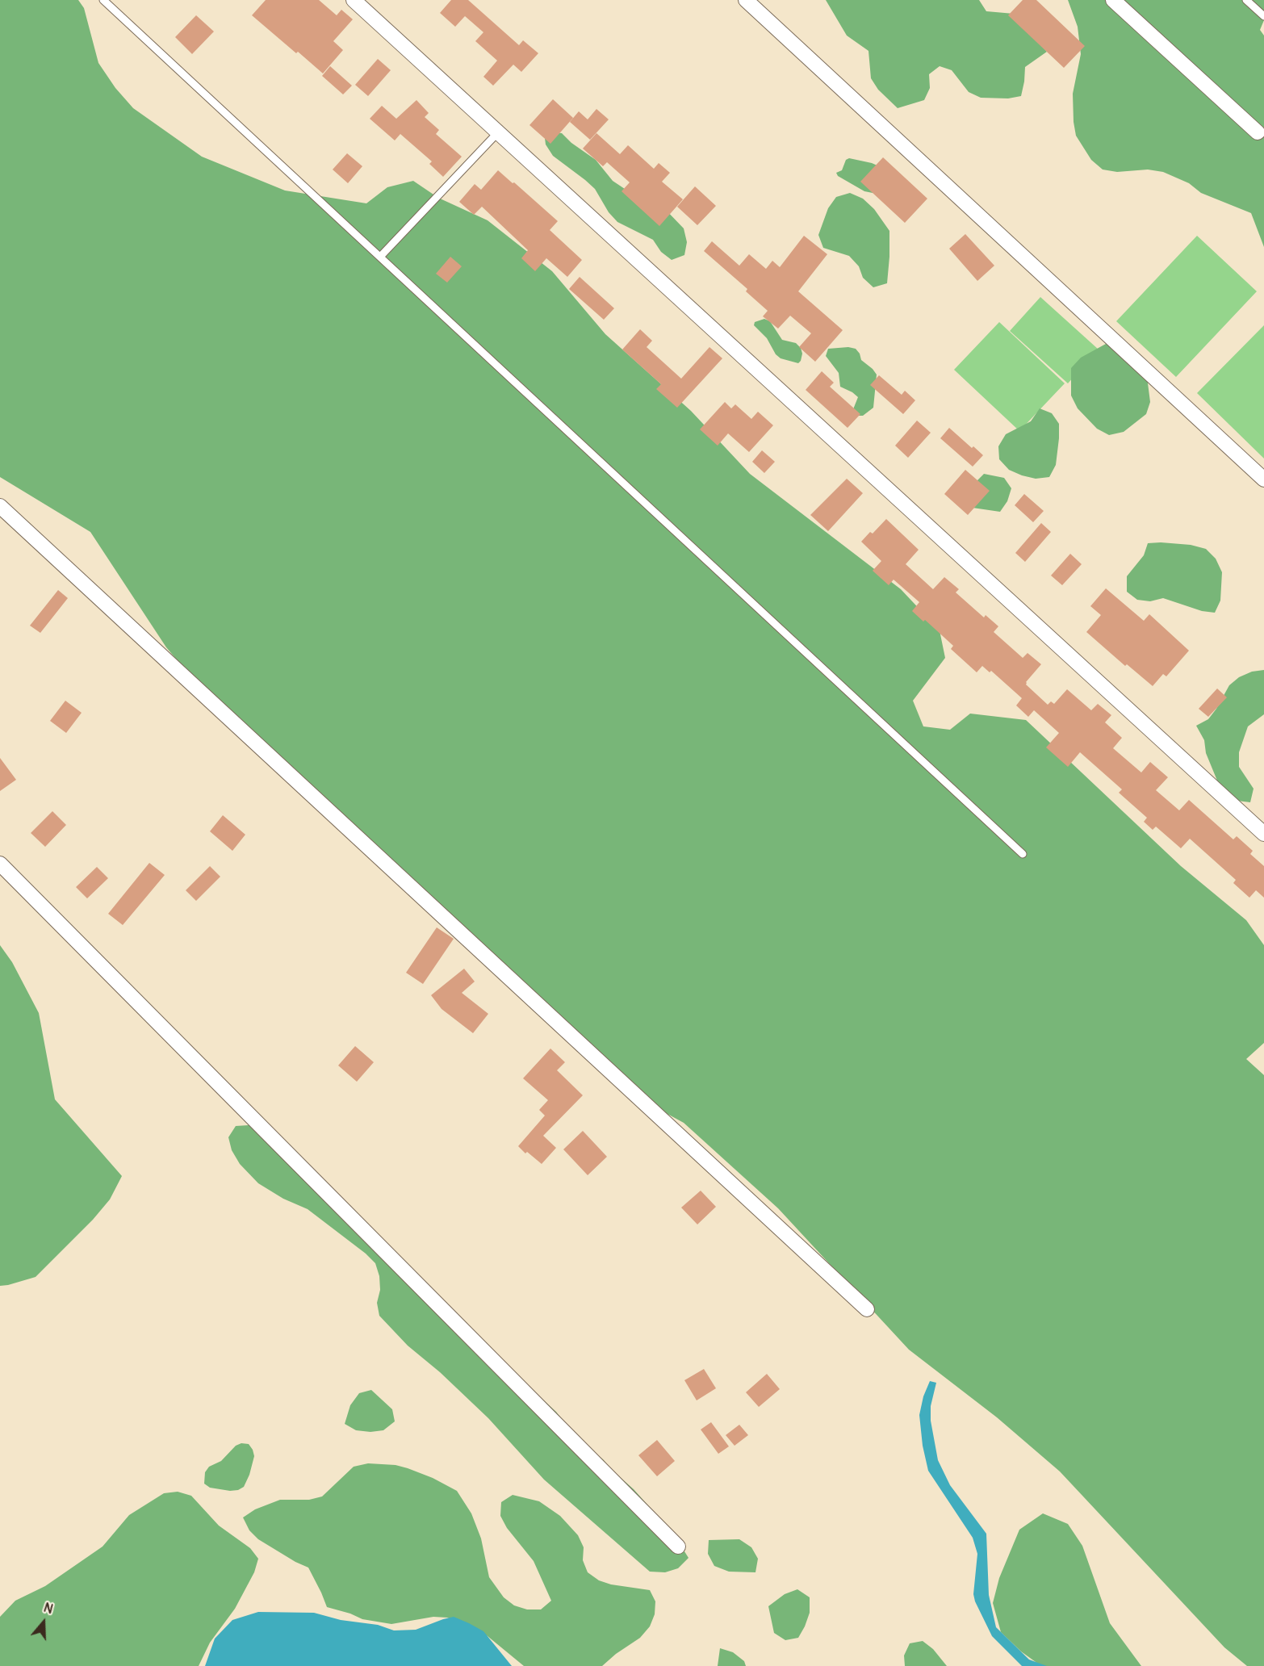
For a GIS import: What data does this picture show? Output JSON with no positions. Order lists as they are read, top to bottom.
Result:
{
  "north": "top"
}
